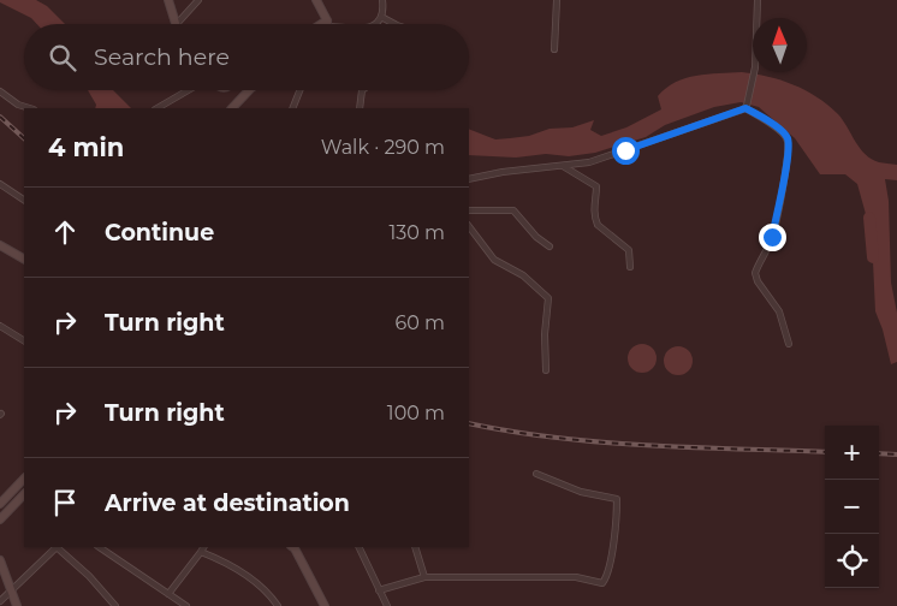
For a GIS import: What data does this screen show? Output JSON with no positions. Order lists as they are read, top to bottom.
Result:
{
  "north": "top",
  "page": {
    "search": "Search here",
    "heading": ["4 min", "Walk · 290 m"],
    "list": [
      ["Continue", "130 m"],
      ["Turn right", "60 m"],
      ["Turn right", "100 m"],
      "Arrive at destination"
    ],
    "map_buttons": ["+", "−"]
  }
}
